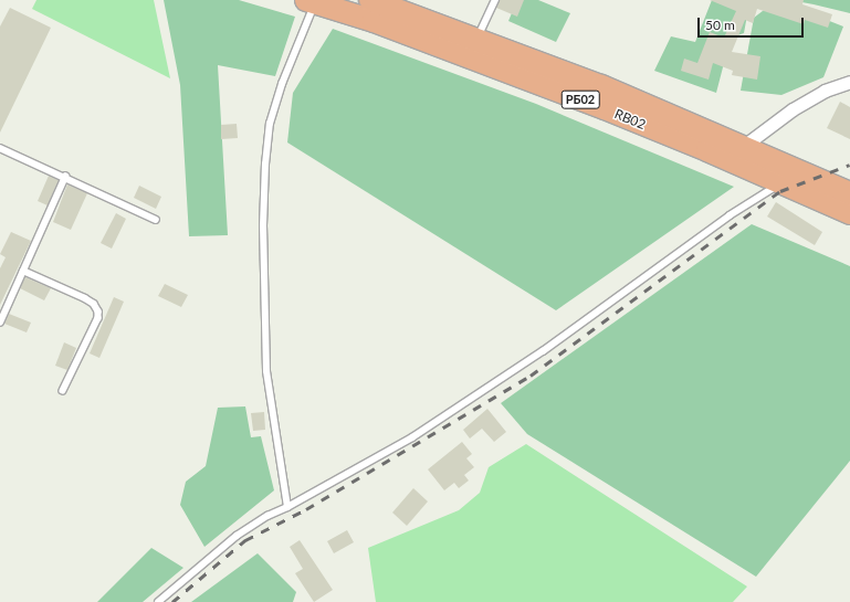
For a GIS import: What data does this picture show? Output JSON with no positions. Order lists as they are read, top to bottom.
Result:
{
  "streets": {
    "highway": ["РБ02", "RB02"]
  },
  "scale_bar": "50 m"
}
